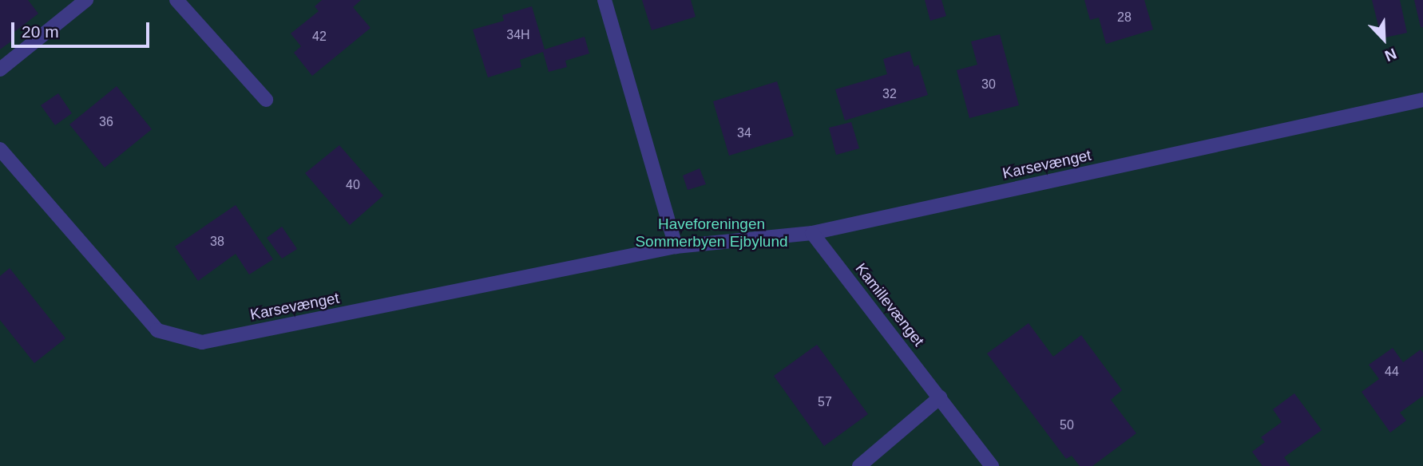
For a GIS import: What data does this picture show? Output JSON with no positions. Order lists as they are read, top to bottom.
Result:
{
  "streets": {
    "lane": ["Karsevænget", "Kamillevænget"]
  },
  "crossings": [
    ["Karsevænget", "Kamillevænget"]
  ],
  "parks": ["Haveforeningen Sommerbyen Ejbylund"],
  "house_numbers": [
    "28",
    "34H",
    "42",
    "30",
    "32",
    "36",
    "34",
    "40",
    "38",
    "44",
    "57",
    "50"
  ],
  "scale_bar": "20 m",
  "north": "bottom right"
}
